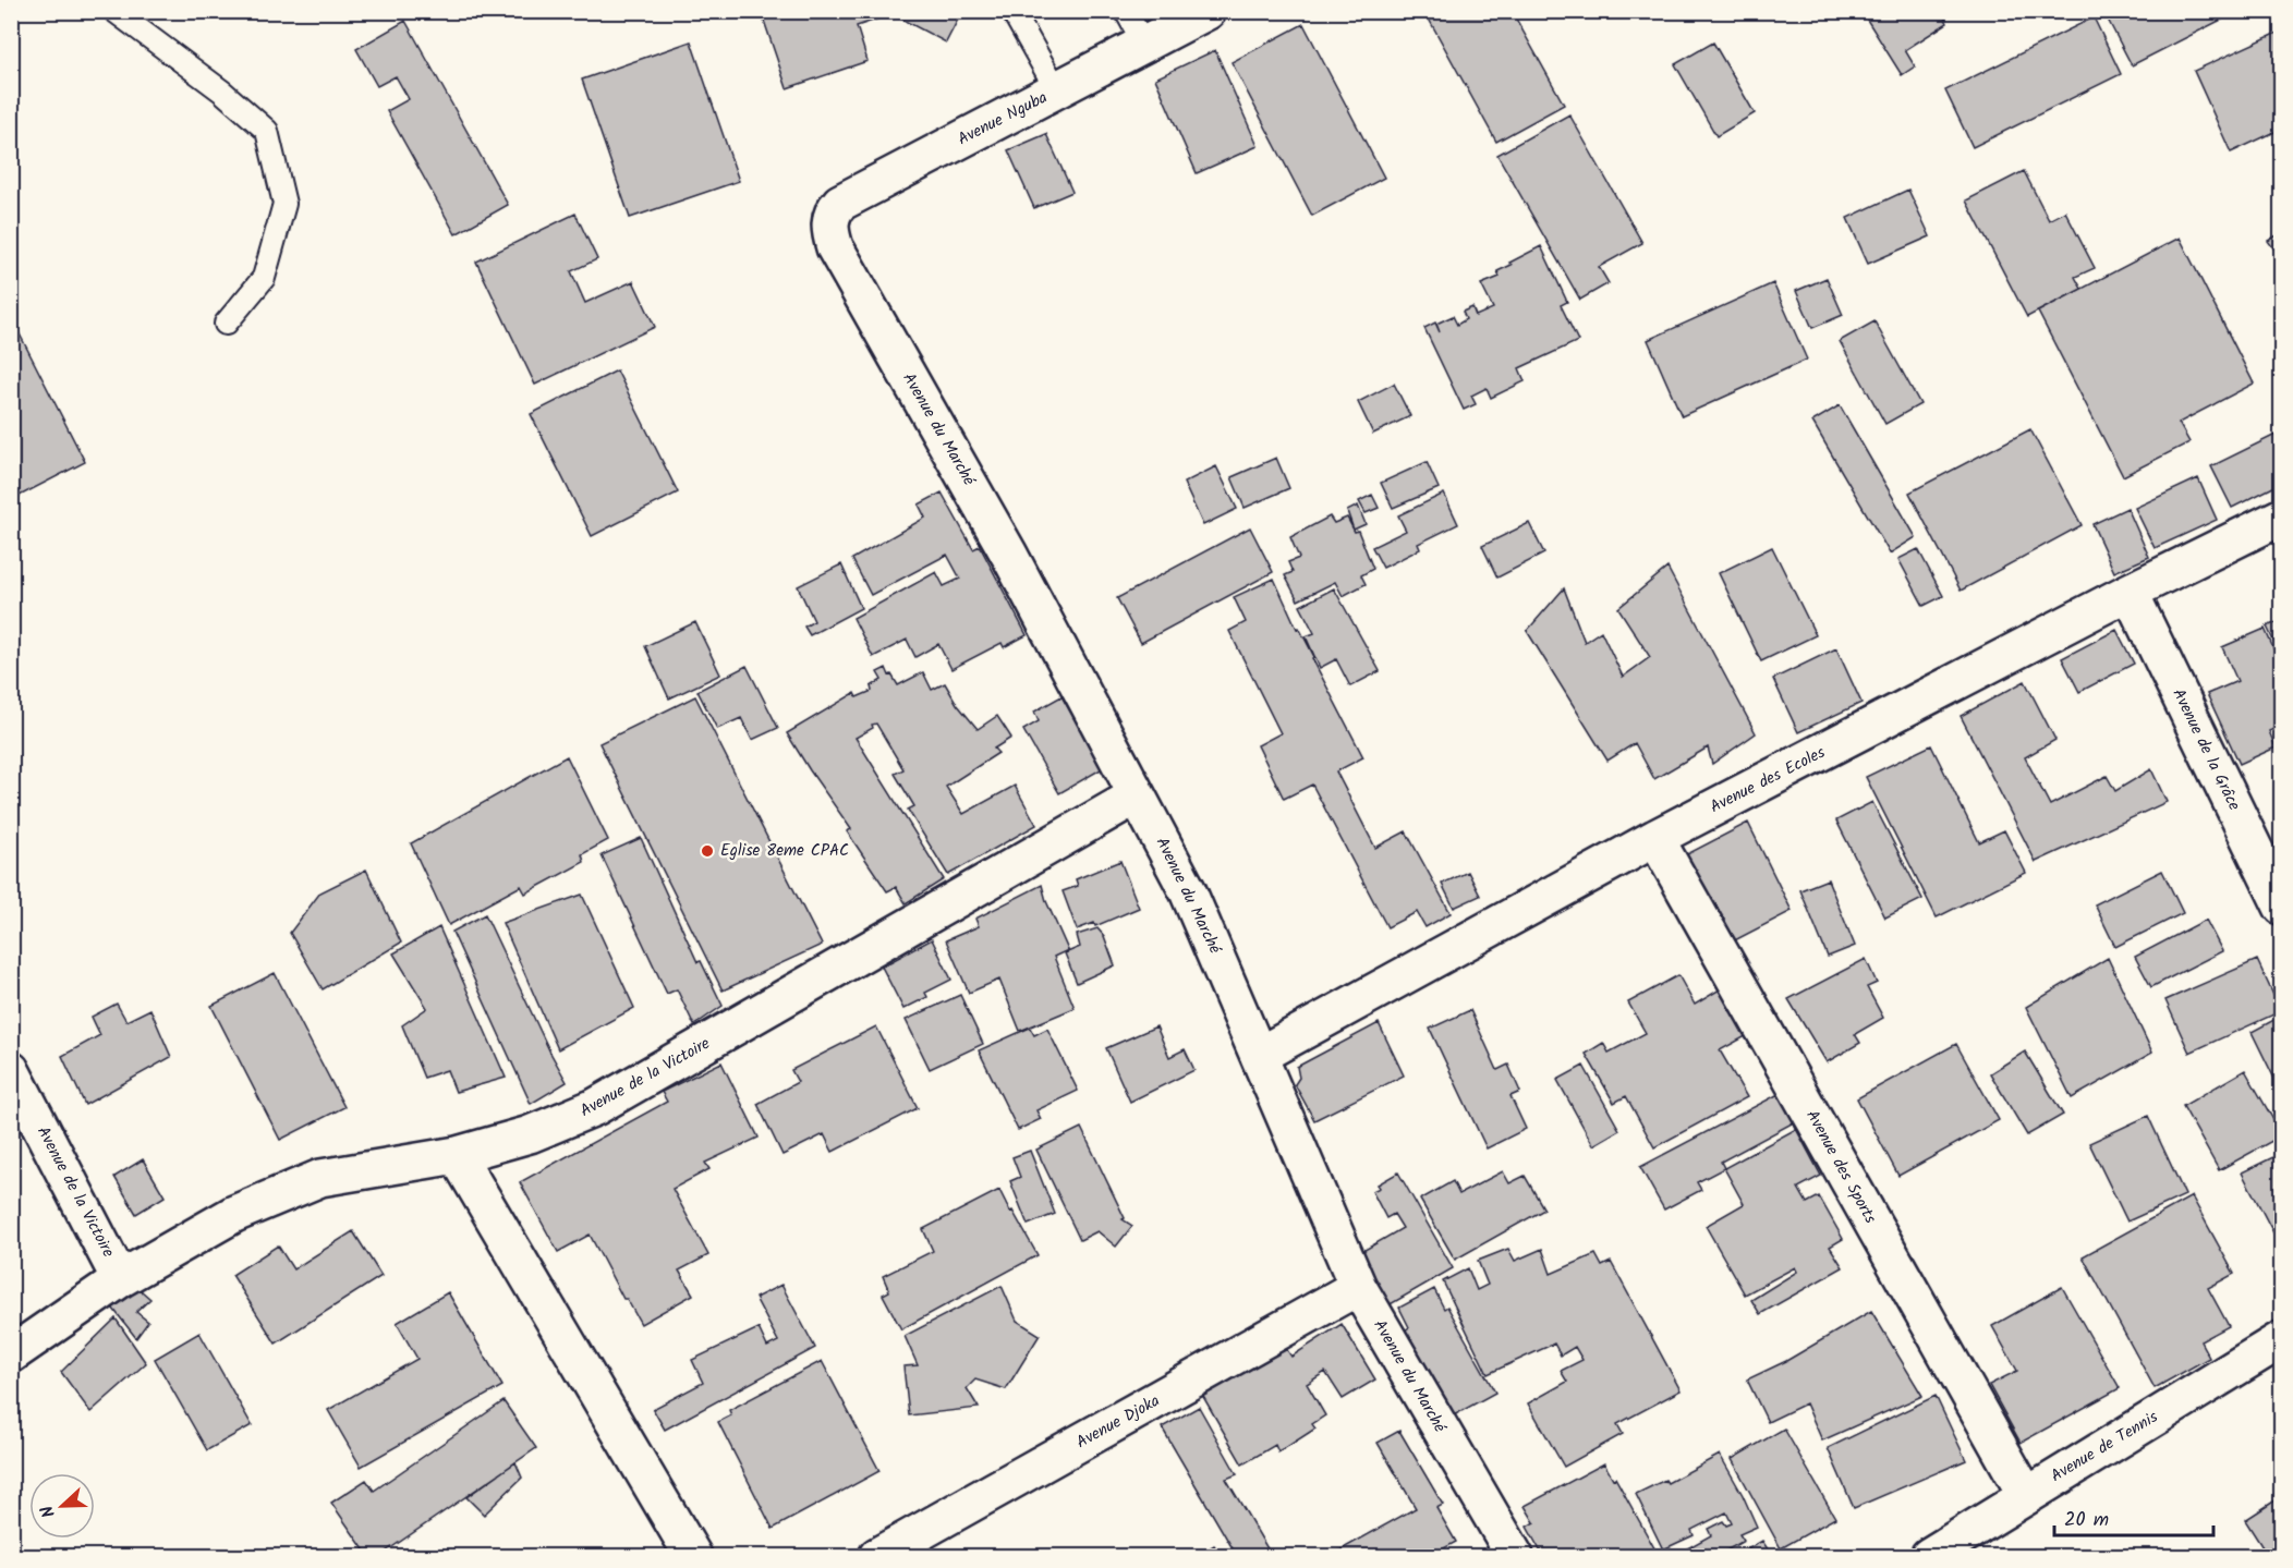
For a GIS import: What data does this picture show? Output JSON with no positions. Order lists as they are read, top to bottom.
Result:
{
  "streets": {
    "street": [
      "Avenue Nguba",
      "Avenue du Marché",
      "Avenue de la Grâce",
      "Avenue des Ecoles",
      "Avenue de la Victoire",
      "Avenue des Sports",
      "Avenue Djoka",
      "Avenue de Tennis"
    ]
  },
  "crossings": [
    ["Avenue Nguba", "Avenue du Marché"],
    ["Avenue du Marché", "Avenue des Ecoles"],
    ["Avenue du Marché", "Avenue de la Victoire"],
    ["Avenue du Marché", "Avenue Djoka"],
    ["Avenue de la Grâce", "Avenue des Ecoles"],
    ["Avenue des Ecoles", "Avenue des Sports"],
    ["Avenue des Sports", "Avenue de Tennis"]
  ],
  "places": ["Eglise 8eme CPAC"],
  "scale_bar": "20 m",
  "north": "left"
}
